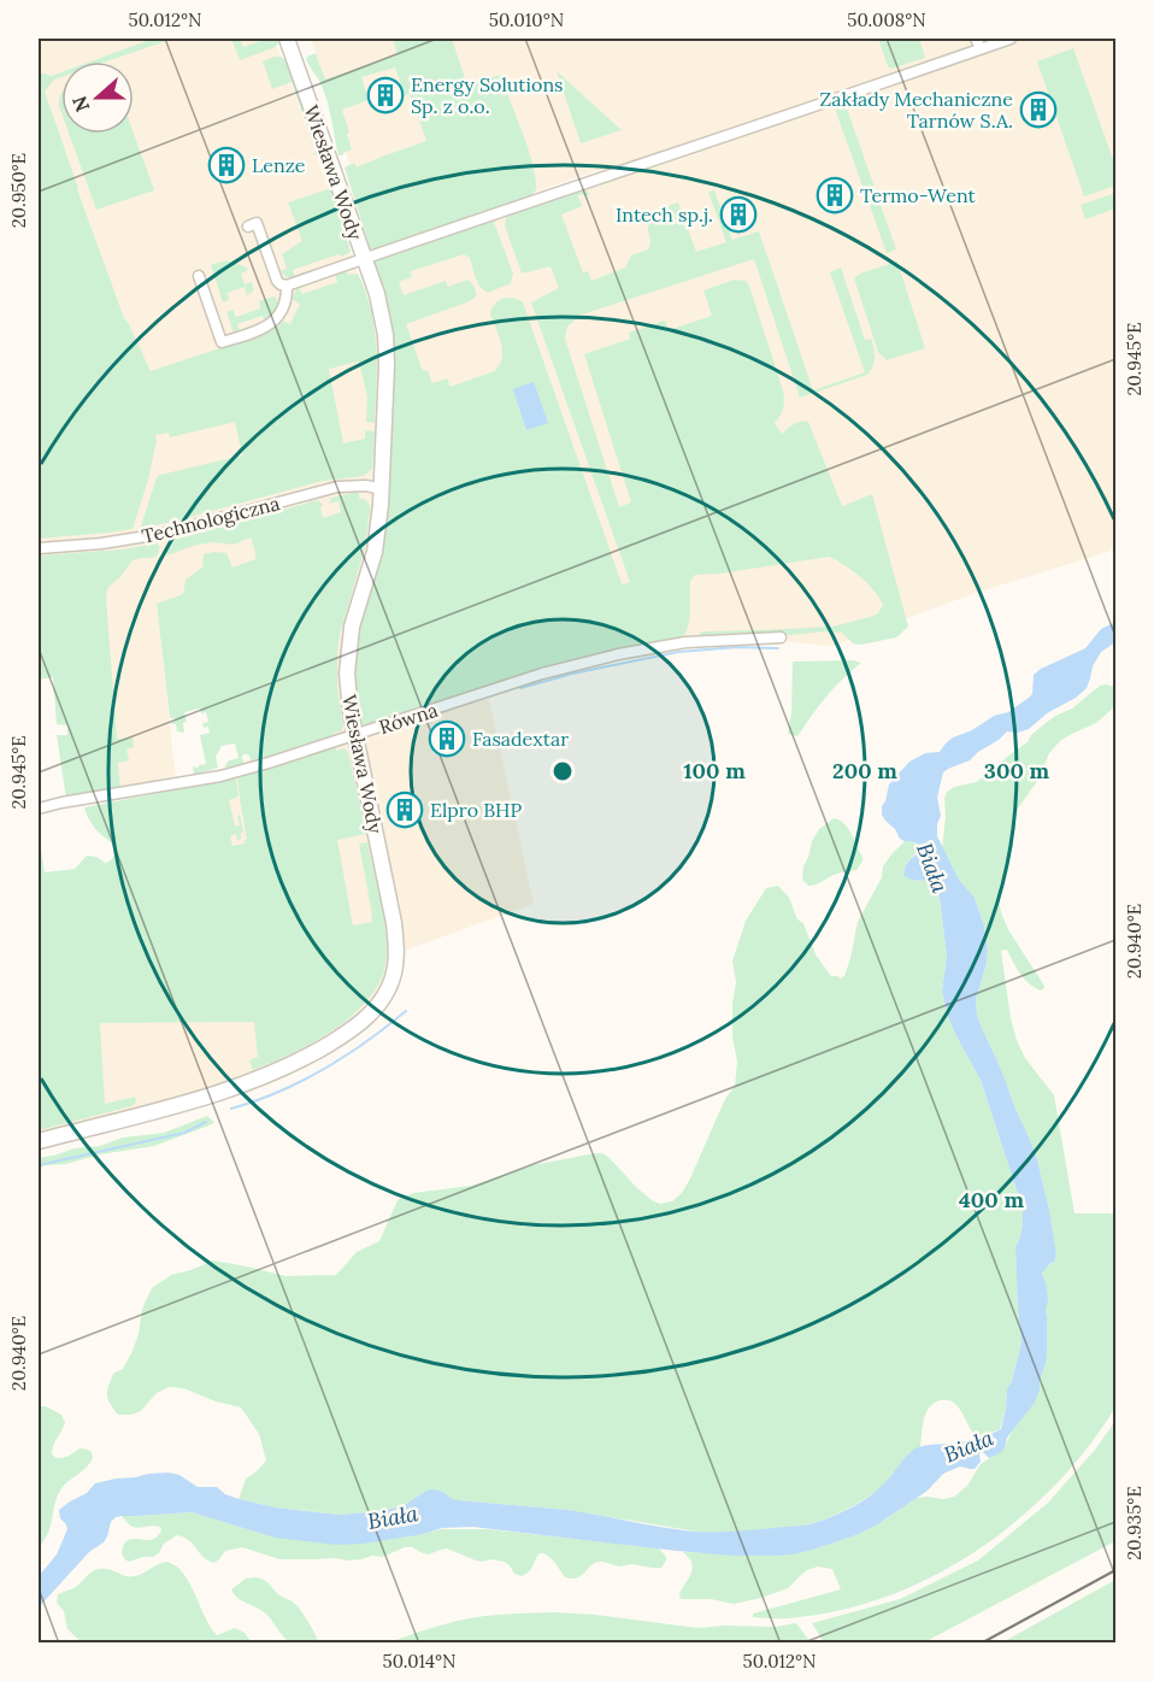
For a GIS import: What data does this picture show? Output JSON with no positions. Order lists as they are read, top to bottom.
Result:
{
  "streets": {
    "street": ["Wiesława Wody", "Technologiczna", "Równa"]
  },
  "crossings": [
    ["Wiesława Wody", "Technologiczna"],
    ["Wiesława Wody", "Równa"]
  ],
  "water": ["Biała"],
  "places": {
    "building": [
      "Energy Solutions Sp. z o.o.",
      "Zakłady Mechaniczne Tarnów S.A.",
      "Lenze",
      "Termo-Went",
      "Intech sp.j.",
      "Fasadextar",
      "Elpro BHP"
    ]
  },
  "north": "left",
  "coordinates": [
    "50.012°N",
    "50.010°N",
    "50.008°N",
    "20.950°E",
    "20.945°E",
    "20.940°E",
    "20.935°E",
    "50.014°N"
  ],
  "rings": [
    "100 m",
    "200 m",
    "300 m",
    "400 m"
  ]
}
